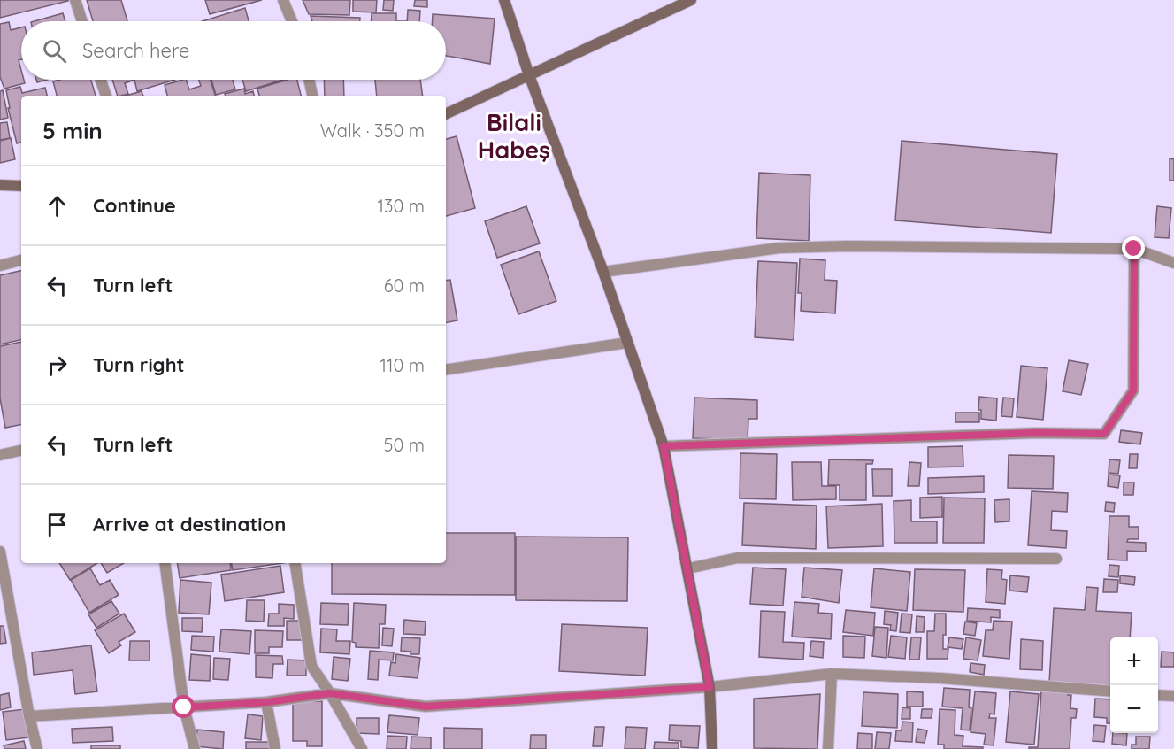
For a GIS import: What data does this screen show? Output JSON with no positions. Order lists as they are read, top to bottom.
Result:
{
  "districts": ["Bilali Habeş"],
  "page": {
    "search": "Search here",
    "heading": ["5 min", "Walk · 350 m"],
    "list": [
      ["Continue", "130 m"],
      ["Turn left", "60 m"],
      ["Turn right", "110 m"],
      ["Turn left", "50 m"],
      "Arrive at destination"
    ],
    "map_buttons": ["+", "−"]
  }
}
